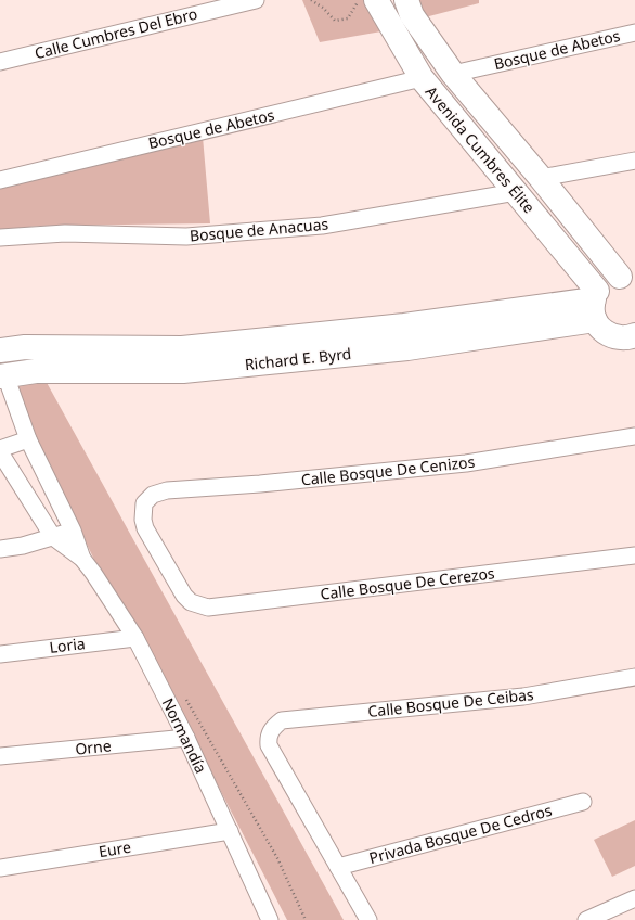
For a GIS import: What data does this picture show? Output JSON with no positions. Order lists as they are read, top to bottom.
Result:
{
  "streets": {
    "street": [
      "Calle Cumbres Del Ebro",
      "Bosque de Abetos",
      "Avenida Cumbres Élite",
      "Bosque de Anacuas",
      "Richard E. Byrd",
      "Calle Bosque De Cenizos",
      "Calle Bosque De Cerezos",
      "Loria",
      "Calle Bosque De Ceibas",
      "Normandía",
      "Orne",
      "Privada Bosque De Cedros",
      "Eure"
    ]
  },
  "crossings": [
    ["Bosque de Abetos", "Avenida Cumbres Élite"],
    ["Avenida Cumbres Élite", "Bosque de Anacuas"],
    ["Avenida Cumbres Élite", "Richard E. Byrd"],
    ["Richard E. Byrd", "Normandía"],
    ["Calle Bosque De Cenizos", "Calle Bosque De Cerezos"],
    ["Loria", "Normandía"],
    ["Calle Bosque De Ceibas", "Privada Bosque De Cedros"],
    ["Normandía", "Orne"],
    ["Normandía", "Eure"]
  ]
}
